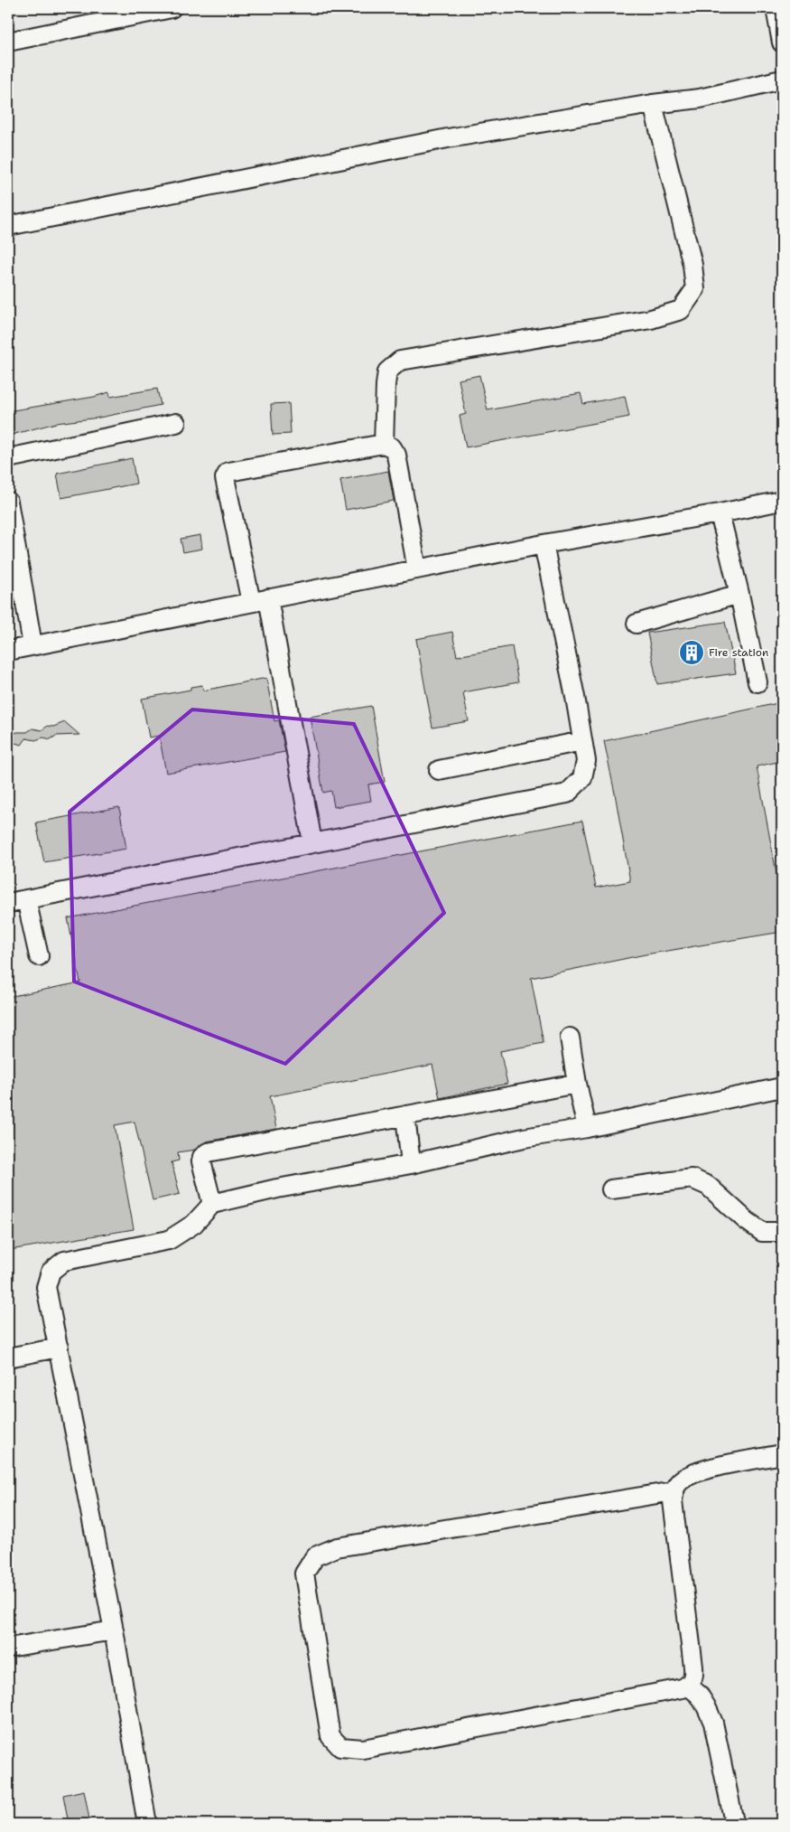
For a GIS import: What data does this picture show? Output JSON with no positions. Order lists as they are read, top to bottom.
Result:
{
  "places": {
    "building": ["Fire station"]
  }
}
